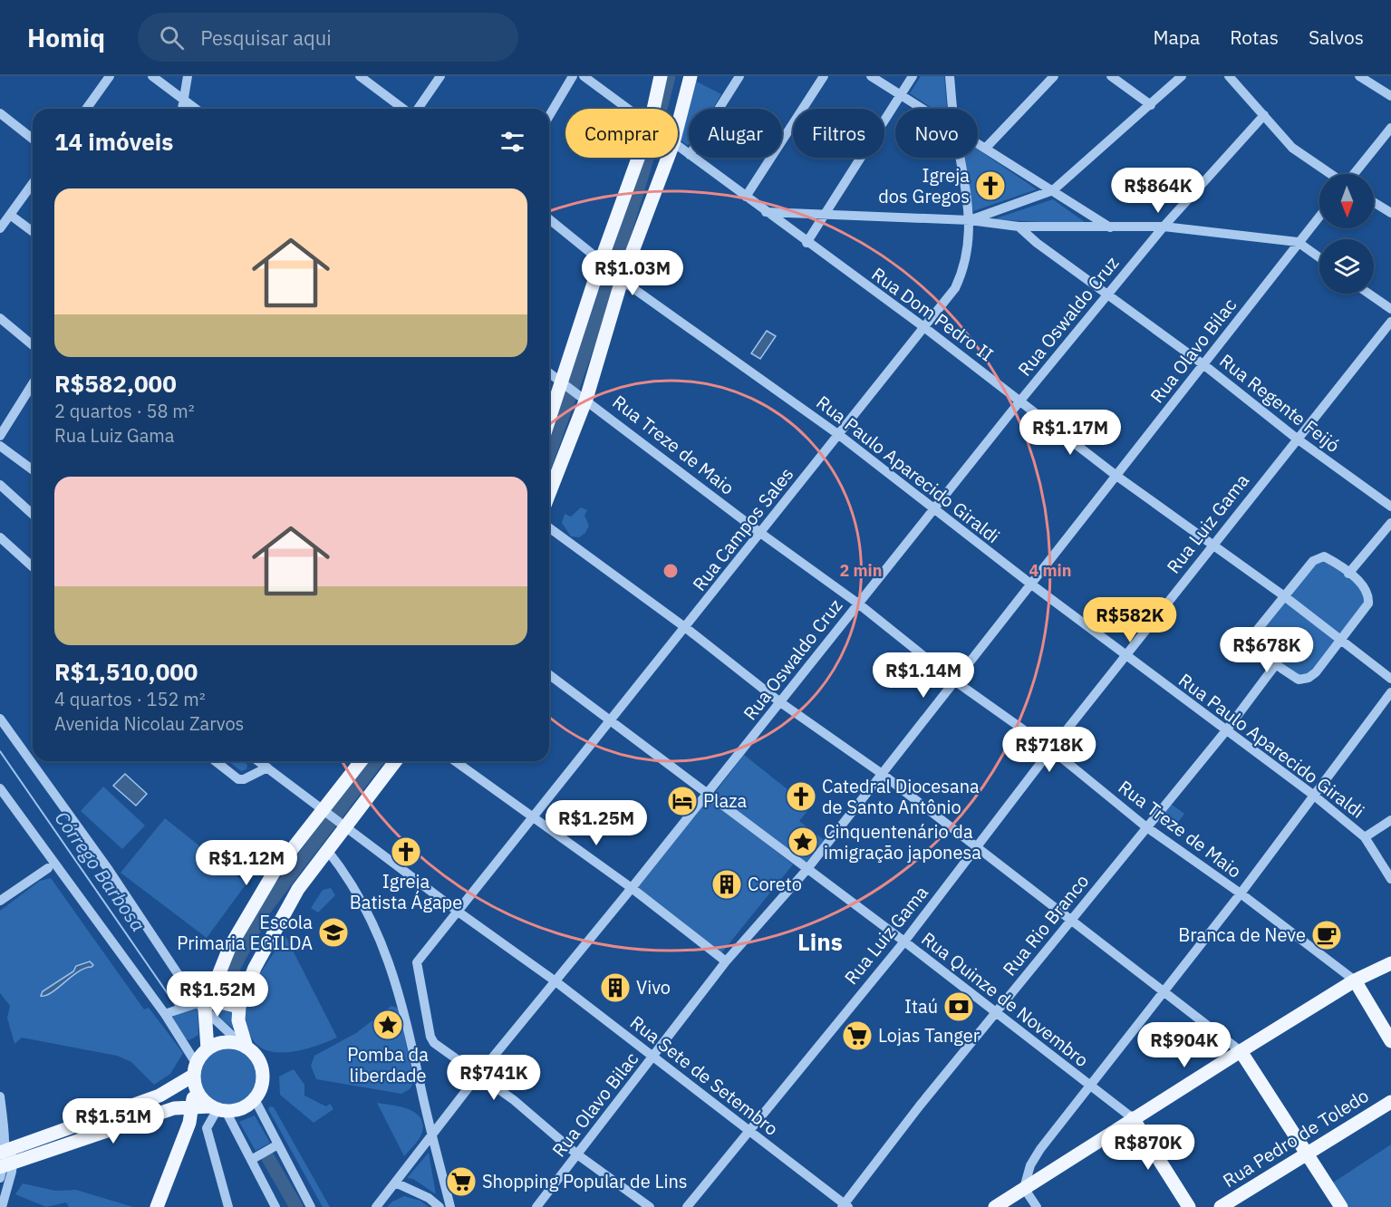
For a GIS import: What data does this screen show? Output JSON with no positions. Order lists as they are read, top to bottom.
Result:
{
  "streets": {
    "main road": ["Rua Pedro de Toledo"],
    "street": [
      "Rua Dom Pedro II",
      "Rua Oswaldo Cruz",
      "Rua Olavo Bilac",
      "Rua Regente Feijó",
      "Rua Treze de Maio",
      "Rua Paulo Aparecido Giraldi",
      "Rua Luiz Gama",
      "Rua Campos Sales",
      "Rua Rio Branco",
      "Rua Quinze de Novembro",
      "Rua Sete de Setembro"
    ]
  },
  "crossings": [
    ["Rua Dom Pedro II", "Rua Oswaldo Cruz"],
    ["Rua Dom Pedro II", "Rua Olavo Bilac"],
    ["Rua Dom Pedro II", "Rua Luiz Gama"],
    ["Rua Dom Pedro II", "Rua Campos Sales"],
    ["Rua Oswaldo Cruz", "Rua Regente Feijó"],
    ["Rua Oswaldo Cruz", "Rua Treze de Maio"],
    ["Rua Oswaldo Cruz", "Rua Paulo Aparecido Giraldi"],
    ["Rua Oswaldo Cruz", "Rua Campos Sales"],
    ["Rua Oswaldo Cruz", "Rua Quinze de Novembro"],
    ["Rua Oswaldo Cruz", "Rua Sete de Setembro"],
    ["Rua Olavo Bilac", "Rua Regente Feijó"],
    ["Rua Olavo Bilac", "Rua Treze de Maio"],
    ["Rua Olavo Bilac", "Rua Paulo Aparecido Giraldi"],
    ["Rua Olavo Bilac", "Rua Quinze de Novembro"],
    ["Rua Olavo Bilac", "Rua Sete de Setembro"],
    ["Rua Regente Feijó", "Rua Luiz Gama"],
    ["Rua Treze de Maio", "Rua Luiz Gama"],
    ["Rua Treze de Maio", "Rua Campos Sales"],
    ["Rua Treze de Maio", "Rua Rio Branco"],
    ["Rua Paulo Aparecido Giraldi", "Rua Luiz Gama"],
    ["Rua Paulo Aparecido Giraldi", "Rua Campos Sales"],
    ["Rua Paulo Aparecido Giraldi", "Rua Rio Branco"],
    ["Rua Luiz Gama", "Rua Quinze de Novembro"],
    ["Rua Luiz Gama", "Rua Sete de Setembro"],
    ["Rua Campos Sales", "Rua Quinze de Novembro"],
    ["Rua Campos Sales", "Rua Sete de Setembro"],
    ["Rua Rio Branco", "Rua Quinze de Novembro"],
    ["Rua Rio Branco", "Rua Sete de Setembro"]
  ],
  "districts": ["Lins"],
  "water": ["Córrego Barbosa"],
  "places": {
    "church": ["Igreja dos Gregos", "Catedral Diocesana de Santo Antônio", "Igreja Batista Ágape"],
    "hotel": ["Plaza"],
    "place": ["Cinquentenário da imigração japonesa", "Pomba da liberdade"],
    "building": ["Coreto", "Vivo"],
    "school or university": ["Escola Primaria EGILDA"],
    "cafe": ["Branca de Neve"],
    "bank": ["Itaú"],
    "supermarket": ["Lojas Tanger", "Shopping Popular de Lins"]
  },
  "north": "bottom",
  "page": {
    "header": "Homiq",
    "search": "Pesquisar aqui",
    "nav": ["Mapa", "Rotas", "Salvos"],
    "chip": [
      "Comprar",
      "Alugar",
      "Filtros",
      "Novo"
    ],
    "heading": "14 imóveis",
    "price": [
      "R$864K",
      "R$1.03M",
      "R$1.17M",
      "R$582K",
      "R$678K",
      "R$1.14M",
      "R$718K",
      "R$1.25M",
      "R$1.12M",
      "R$1.52M",
      "R$904K",
      "R$741K",
      "R$1.51M",
      "R$870K"
    ],
    "list": [
      {
        "name": "R$582,000",
        "note": "2 quartos · 58 m² · Rua Luiz Gama"
      },
      {
        "name": "R$1,510,000",
        "note": "4 quartos · 152 m² · Avenida Nicolau Zarvos"
      }
    ]
  },
  "rings": ["2 min", "4 min"]
}
